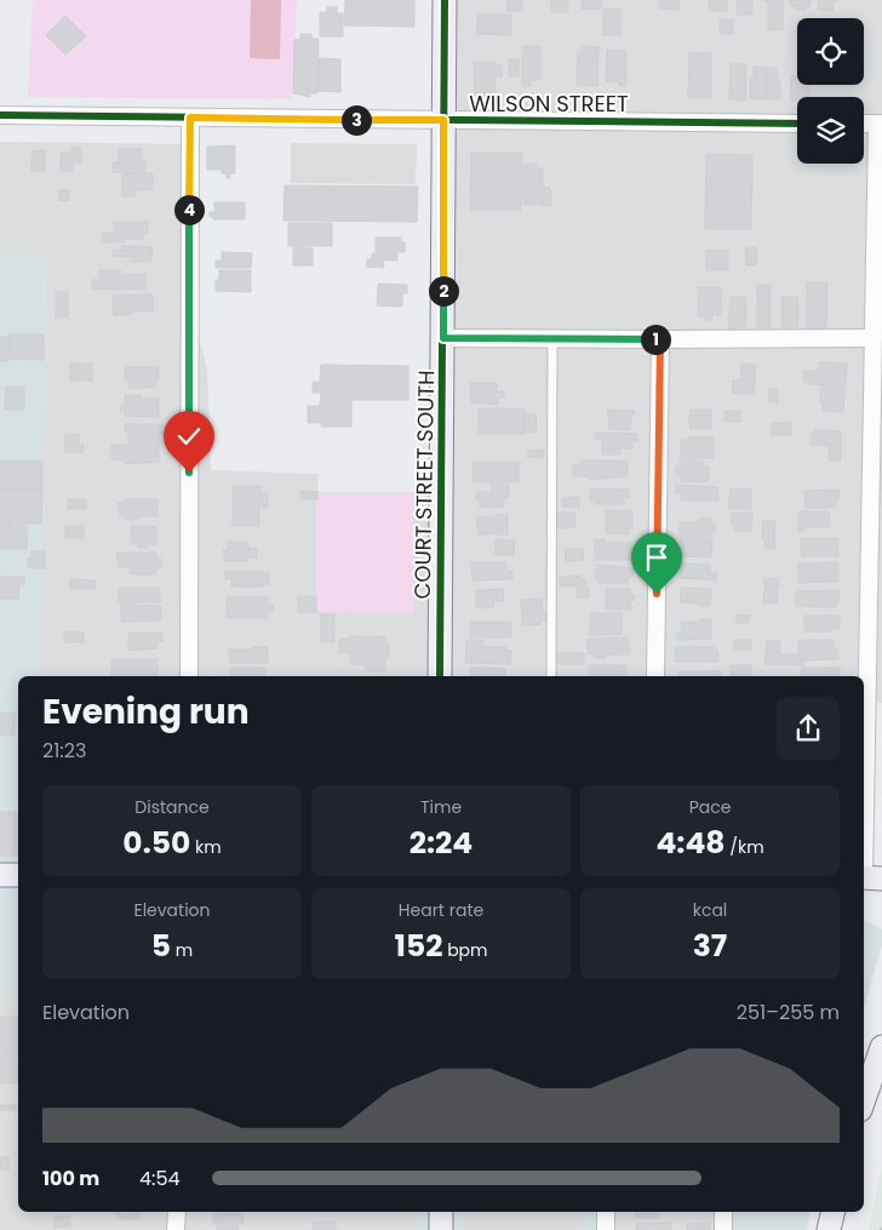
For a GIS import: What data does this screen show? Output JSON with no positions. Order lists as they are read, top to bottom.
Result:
{
  "streets": {
    "street": ["WILSON STREET", "COURT STREET SOUTH"]
  },
  "crossings": [
    ["WILSON STREET", "COURT STREET SOUTH"]
  ],
  "page": {
    "pins": [
      "3",
      "4",
      "2",
      "1"
    ],
    "heading": ["Evening run", "21:23"],
    "stats": [
      ["Distance", "0.50 km"],
      ["Time", "2:24"],
      ["Pace", "4:48 /km"],
      ["Elevation", "5 m"],
      ["Heart rate", "152 bpm"],
      ["kcal", "37"]
    ],
    "chart": ["Elevation", "251–255 m"],
    "list": [
      {
        "name": "100 m",
        "note": "4:54"
      }
    ]
  }
}
